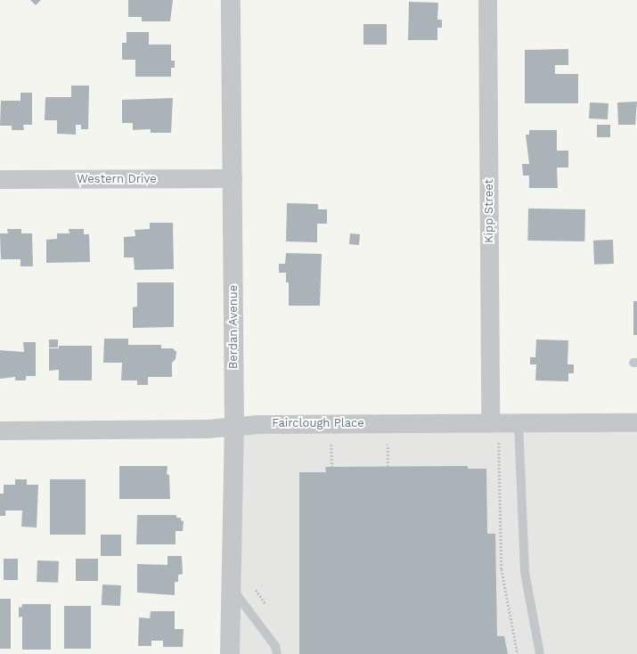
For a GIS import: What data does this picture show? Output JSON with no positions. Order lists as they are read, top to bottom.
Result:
{
  "streets": {
    "street": [
      "Western Drive",
      "Kipp Street",
      "Berdan Avenue",
      "Fairclough Place"
    ]
  },
  "crossings": [
    ["Western Drive", "Berdan Avenue"],
    ["Kipp Street", "Fairclough Place"],
    ["Berdan Avenue", "Fairclough Place"]
  ]
}
